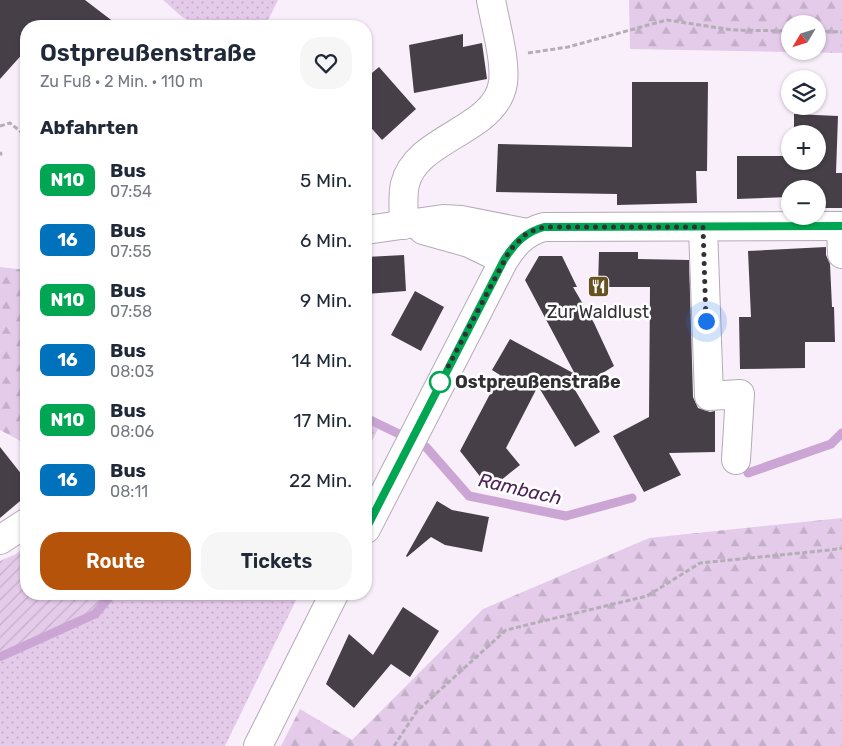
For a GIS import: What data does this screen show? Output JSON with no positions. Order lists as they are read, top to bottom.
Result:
{
  "water": ["Rambach"],
  "places": {
    "restaurant": ["Zur Waldlust"],
    "other": ["Ostpreußenstraße"]
  },
  "lines": ["bus line N10"],
  "north": "bottom left",
  "page": {
    "map_buttons": ["+", "−"],
    "heading": [
      ["Ostpreußenstraße", "Zu Fuß · 2 Min. · 110 m"],
      "Abfahrten"
    ],
    "list": [
      {
        "mark": "N10",
        "name": "Bus",
        "note": "07:54",
        "value": "5 Min."
      },
      {
        "mark": "16",
        "name": "Bus",
        "note": "07:55",
        "value": "6 Min."
      },
      {
        "mark": "N10",
        "name": "Bus",
        "note": "07:58",
        "value": "9 Min."
      },
      {
        "mark": "16",
        "name": "Bus",
        "note": "08:03",
        "value": "14 Min."
      },
      {
        "mark": "N10",
        "name": "Bus",
        "note": "08:06",
        "value": "17 Min."
      },
      {
        "mark": "16",
        "name": "Bus",
        "note": "08:11",
        "value": "22 Min."
      }
    ],
    "buttons": ["Route", "Tickets"]
  }
}
